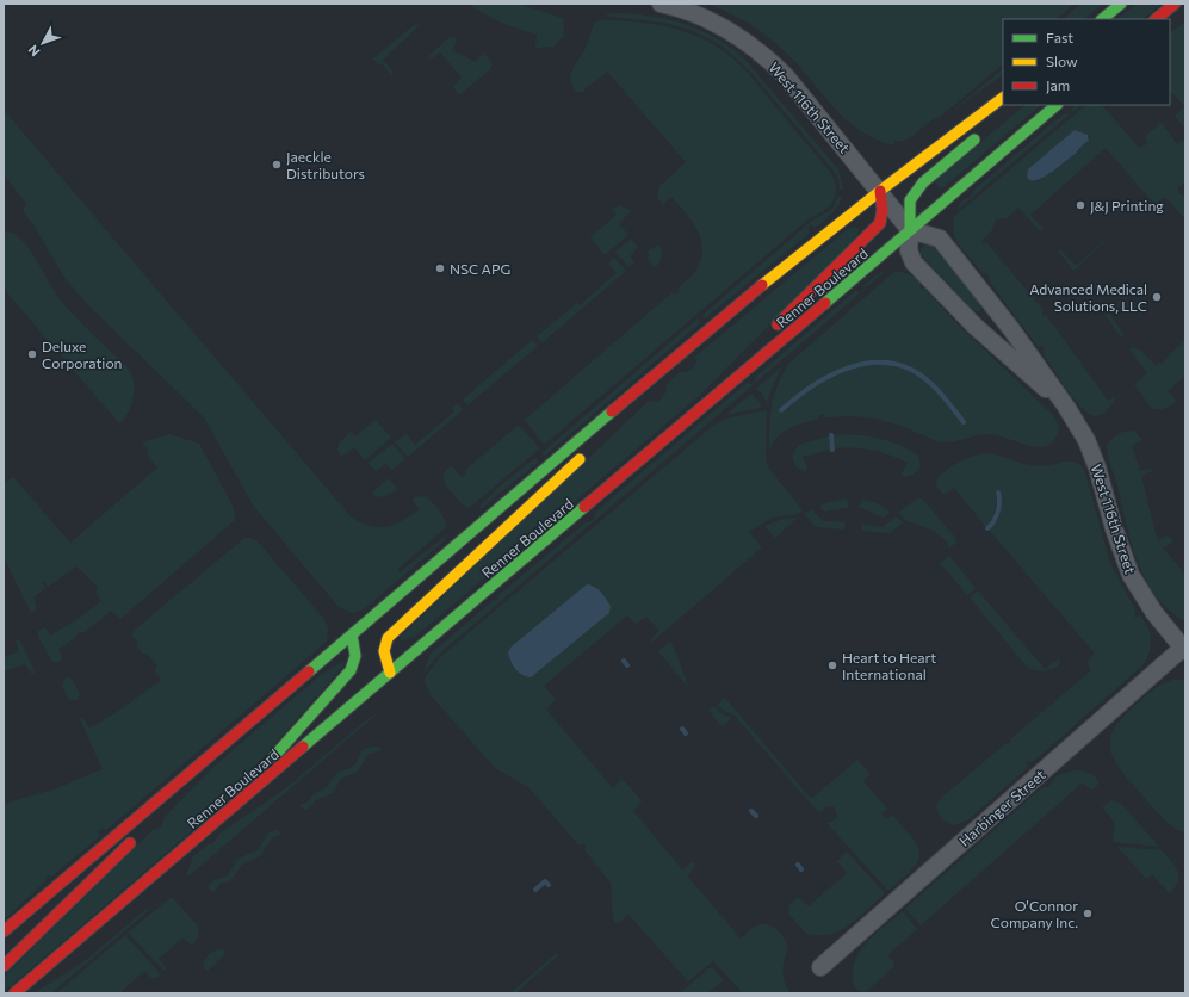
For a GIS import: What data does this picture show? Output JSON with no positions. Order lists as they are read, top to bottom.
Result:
{
  "streets": {
    "main road": ["Renner Boulevard"],
    "street": ["West 116th Street", "Harbinger Street"]
  },
  "crossings": [
    ["West 116th Street", "Renner Boulevard"],
    ["West 116th Street", "Harbinger Street"]
  ],
  "places": [
    "Jaeckle Distributors",
    "J&J Printing",
    "NSC APG",
    "Advanced Medical Solutions, LLC",
    "Deluxe Corporation",
    "Heart to Heart International",
    "O'Connor Company Inc."
  ],
  "legend": ["Fast", "Slow", "Jam"],
  "north": "bottom left"
}
